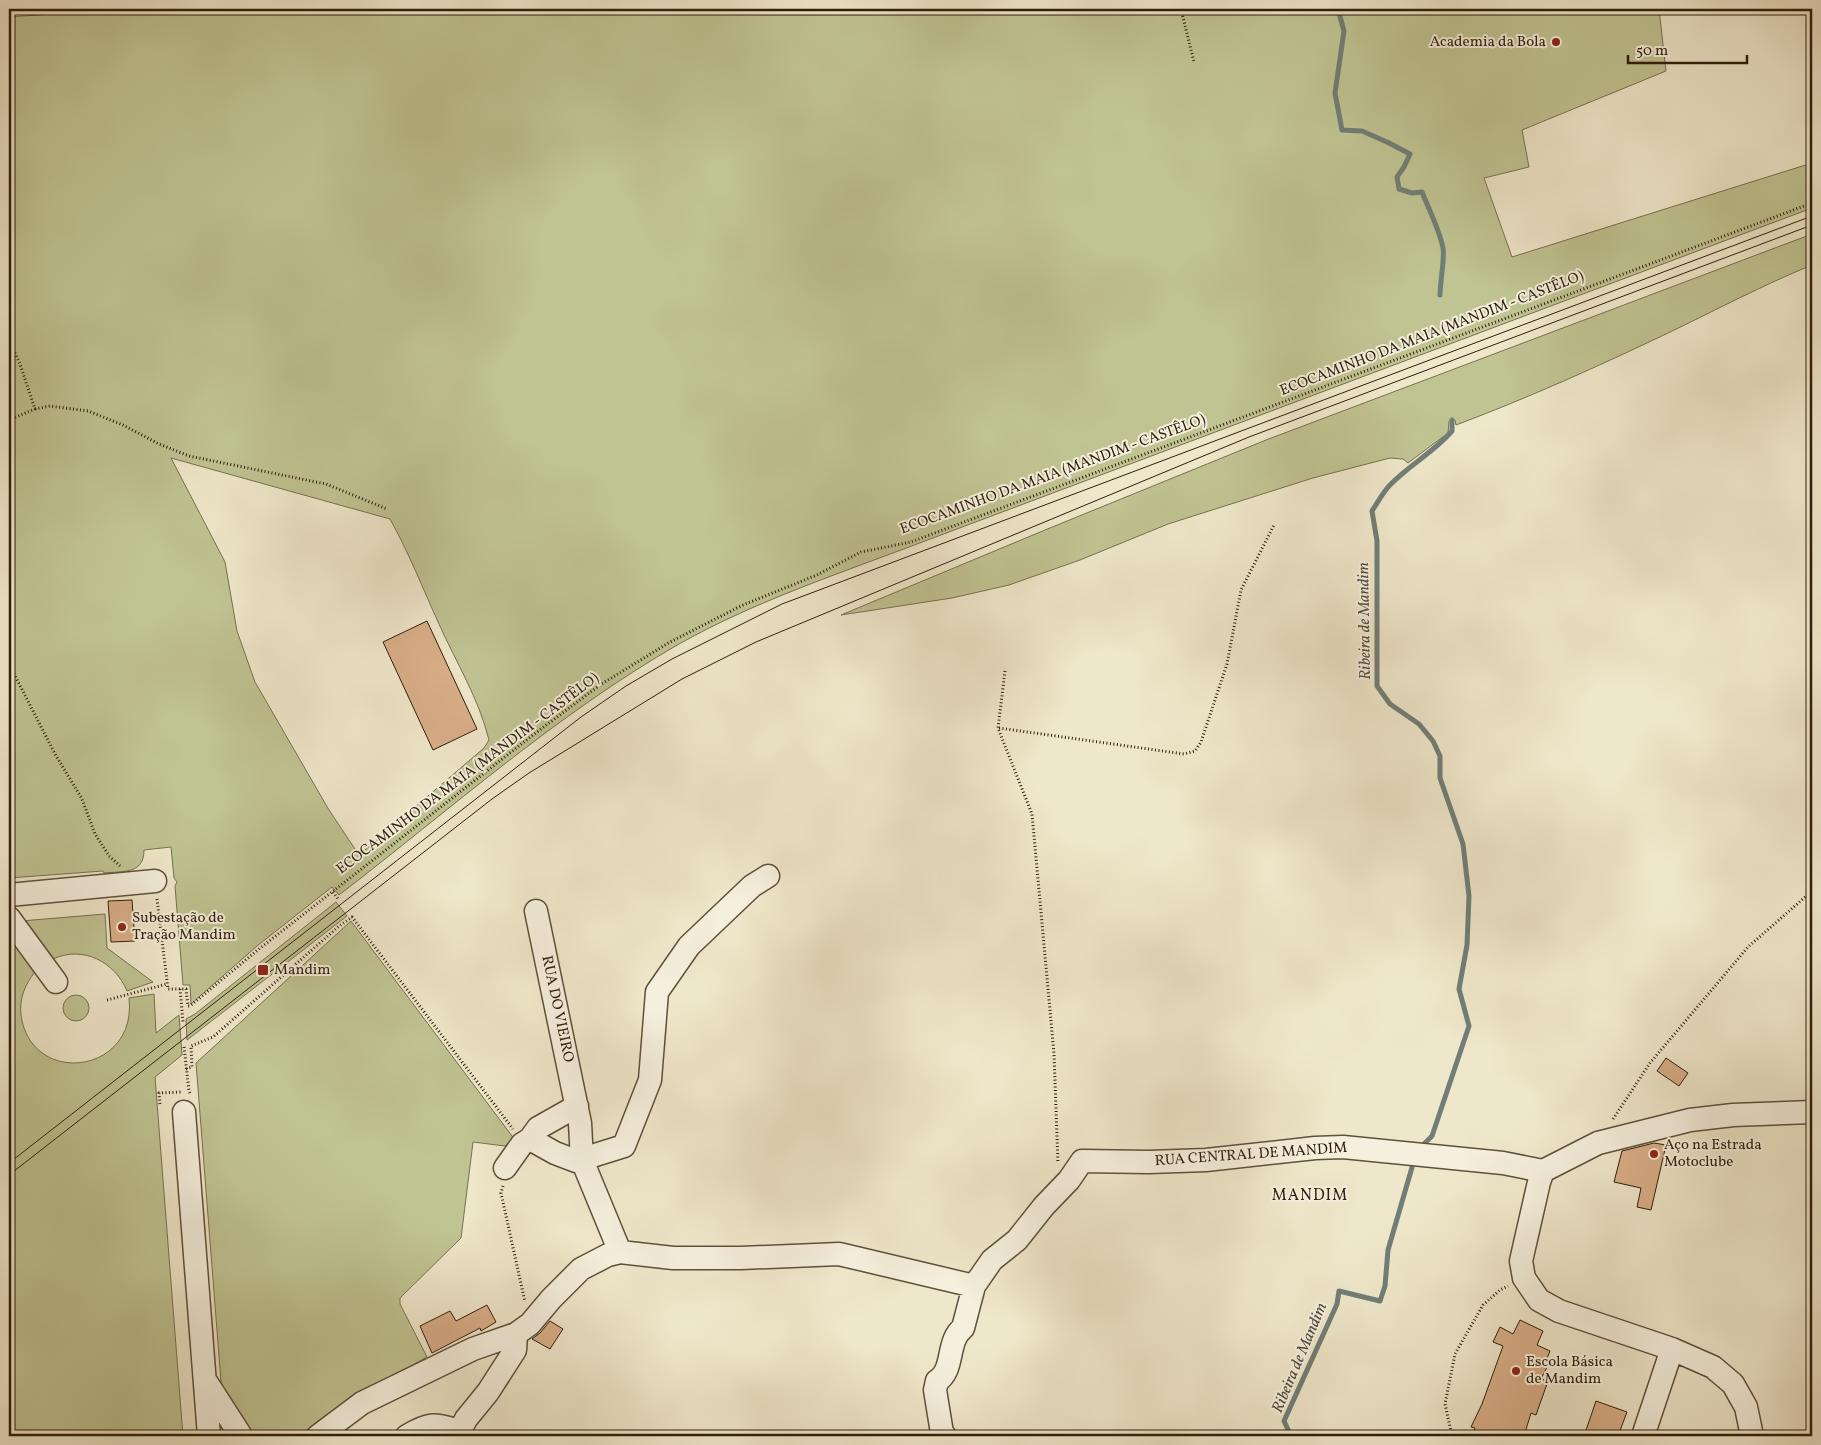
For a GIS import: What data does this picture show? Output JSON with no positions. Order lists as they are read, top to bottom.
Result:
{
  "streets": {
    "street": ["RUA DO VIEIRO", "RUA CENTRAL DE MANDIM"],
    "path": ["ECOCAMINHO DA MAIA (MANDIM - CASTÊLO)"]
  },
  "districts": ["MANDIM"],
  "water": ["Ribeira de Mandim"],
  "places": {
    "other": [
      "Academia da Bola",
      "Subestação de Tração Mandim",
      "Aço na Estrada Motoclube",
      "Escola Básica de Mandim"
    ],
    "transit": ["Mandim"]
  },
  "scale_bar": "50 m"
}
